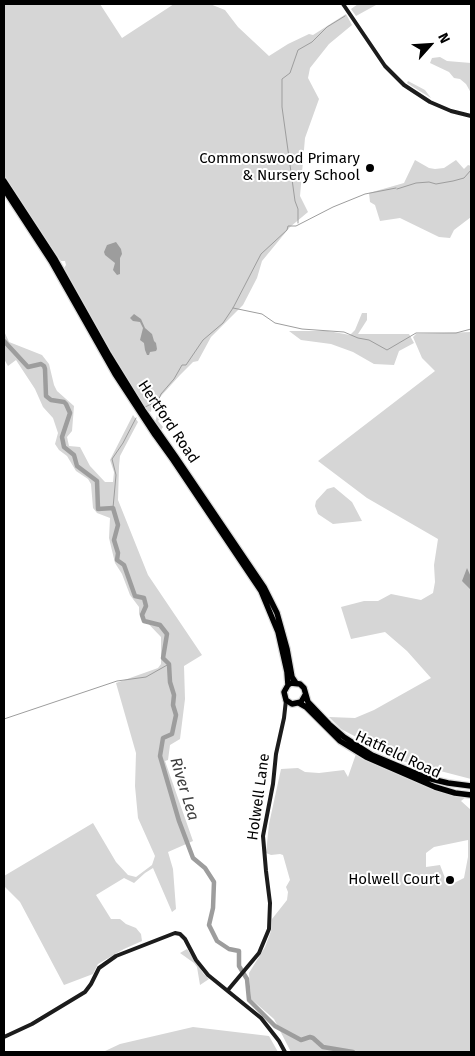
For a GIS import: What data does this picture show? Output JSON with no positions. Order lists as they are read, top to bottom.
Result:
{
  "streets": {
    "highway": ["Hertford Road", "Hatfield Road"],
    "main road": ["Holwell Lane"]
  },
  "crossings": [
    ["Hertford Road", "Hatfield Road"],
    ["Hertford Road", "Holwell Lane"],
    ["Hatfield Road", "Holwell Lane"]
  ],
  "water": ["River Lea"],
  "places": ["Commonswood Primary & Nursery School", "Holwell Court"],
  "north": "top right"
}
